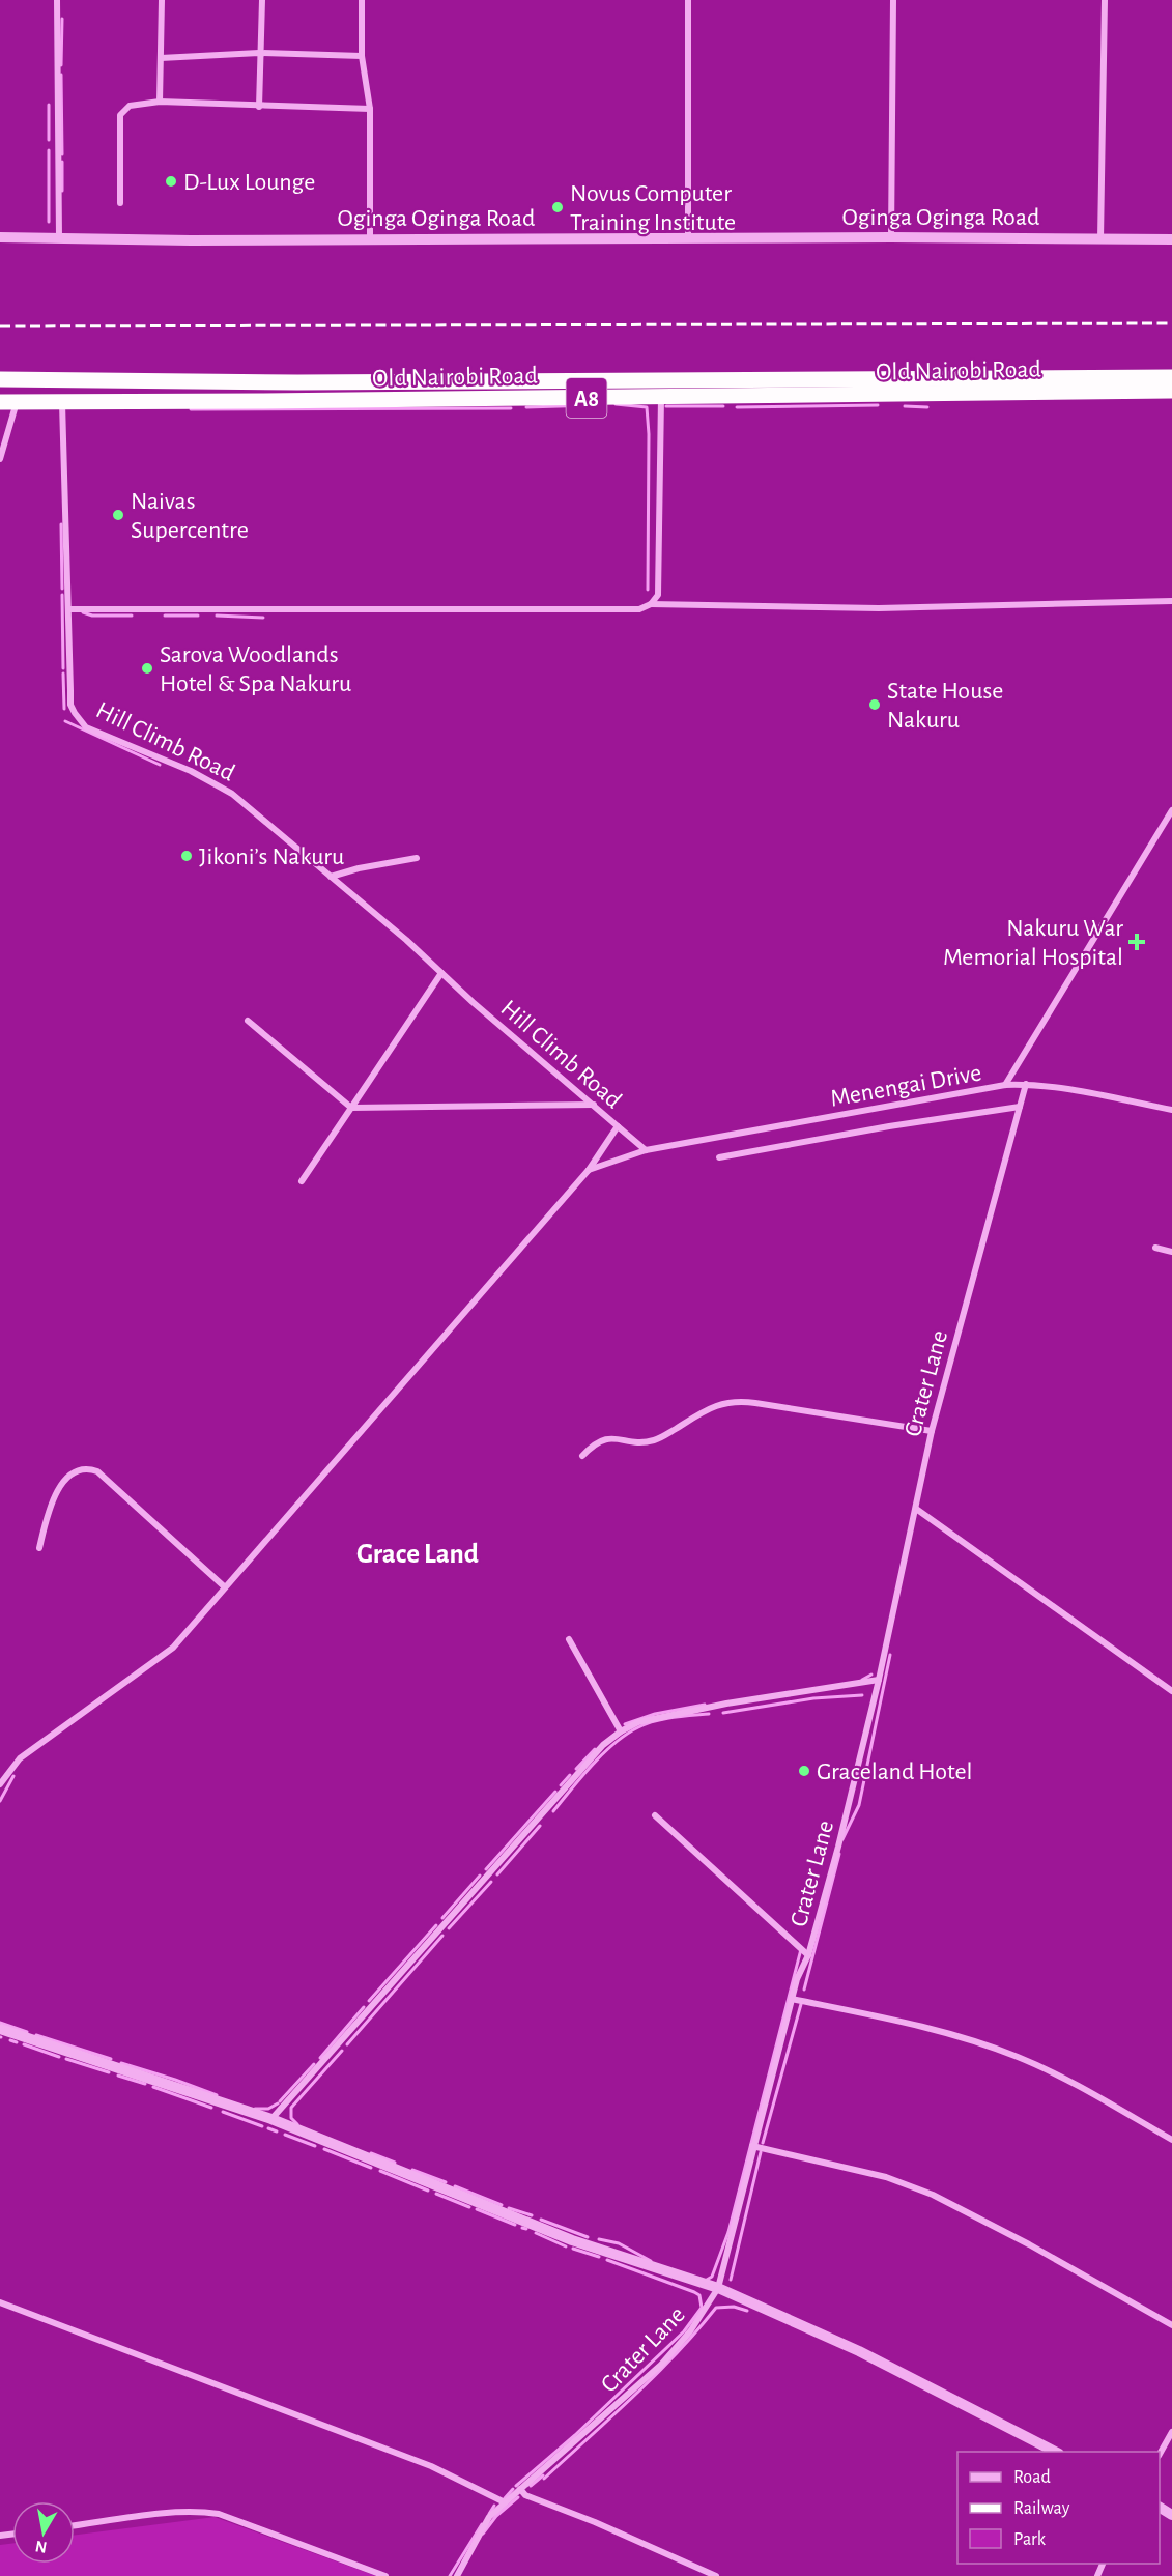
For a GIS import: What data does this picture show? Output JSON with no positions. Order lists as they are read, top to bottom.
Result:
{
  "streets": {
    "highway": ["Old Nairobi Road", "A8"],
    "street": [
      "Oginga Oginga Road",
      "Hill Climb Road",
      "Menengai Drive",
      "Crater Lane"
    ]
  },
  "crossings": [
    ["Old Nairobi Road", "Hill Climb Road"],
    ["Hill Climb Road", "Menengai Drive"],
    ["Menengai Drive", "Crater Lane"]
  ],
  "districts": ["Grace Land"],
  "places": {
    "other": [
      "D-Lux Lounge",
      "Novus Computer Training Institute",
      "Naivas Supercentre",
      "Sarova Woodlands Hotel & Spa Nakuru",
      "State House Nakuru",
      "Jikoni’s Nakuru",
      "Graceland Hotel"
    ],
    "health": ["Nakuru War Memorial Hospital"]
  },
  "legend": ["Road", "Railway", "Park"],
  "north": "bottom"
}
